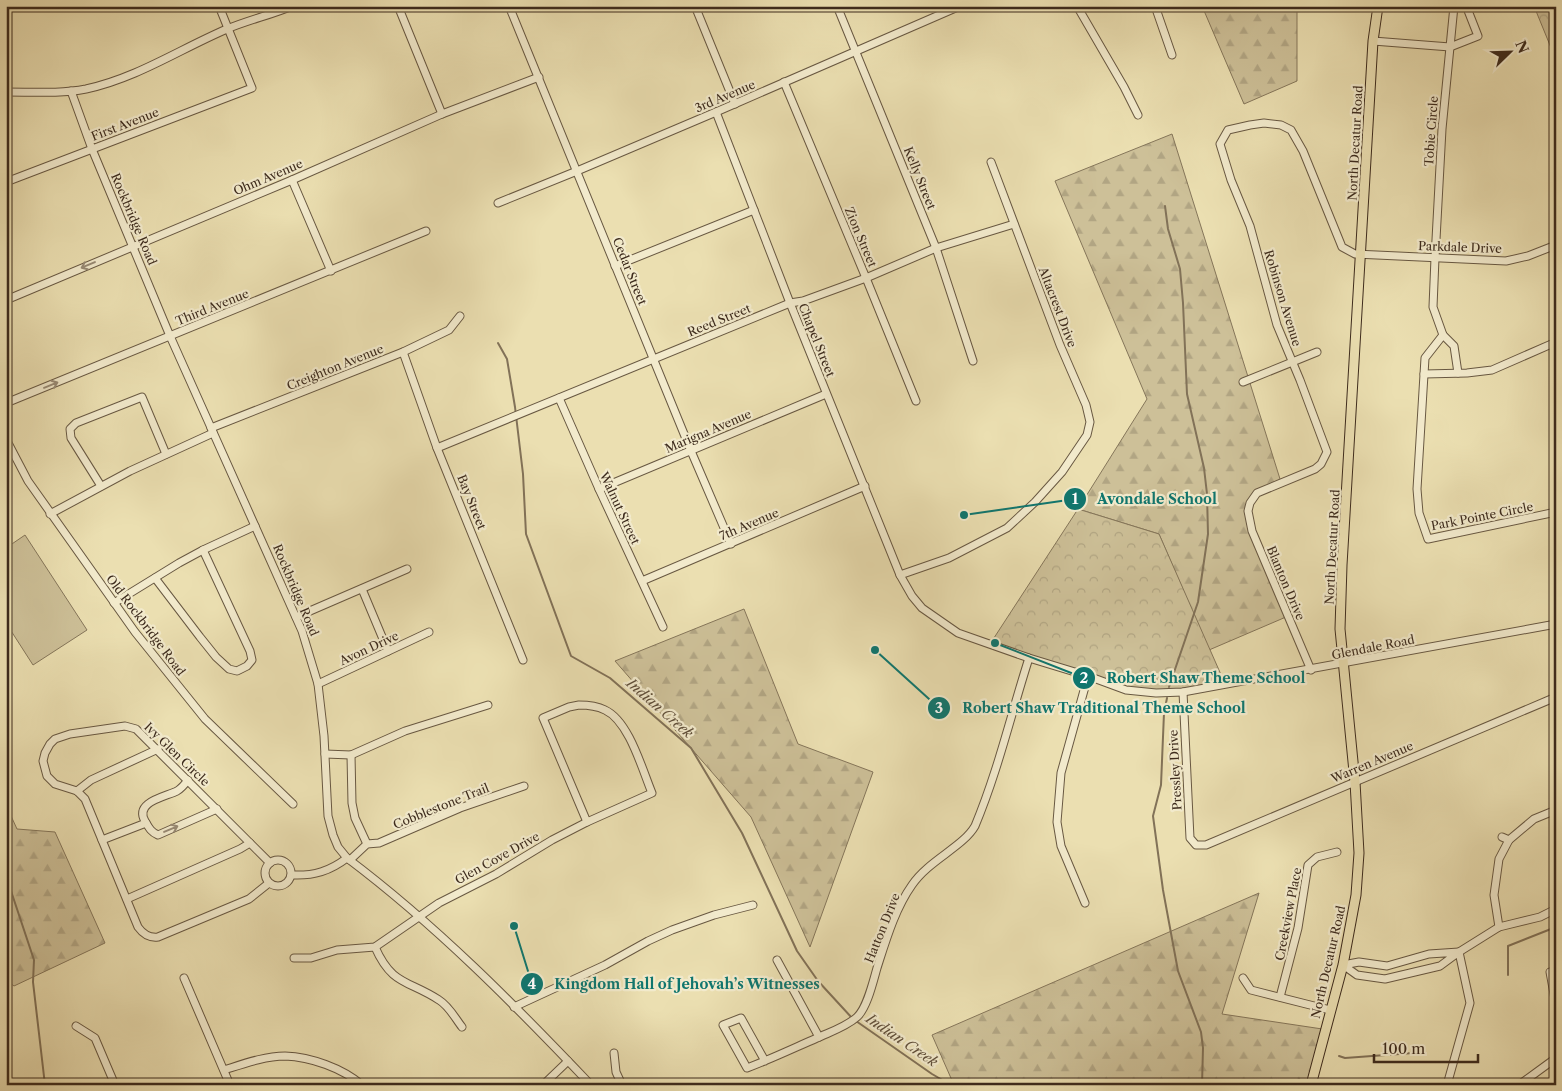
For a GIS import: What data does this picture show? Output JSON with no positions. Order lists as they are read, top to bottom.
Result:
{
  "streets": {
    "main road": ["North Decatur Road"],
    "street": [
      "3rd Avenue",
      "First Avenue",
      "Tobie Circle",
      "Ohm Avenue",
      "Kelly Street",
      "Rockbridge Road",
      "Zion Street",
      "Parkdale Drive",
      "Cedar Street",
      "Robinson Avenue",
      "Third Avenue",
      "Altacrest Drive",
      "Reed Street",
      "Chapel Street",
      "Creighton Avenue",
      "Marigna Avenue",
      "Bay Street",
      "Walnut Street",
      "Park Pointe Circle",
      "7th Avenue",
      "Blanton Drive",
      "Old Rockbridge Road",
      "Glendale Road",
      "Avon Drive",
      "Ivy Glen Circle",
      "Warren Avenue",
      "Pressley Drive",
      "Cobblestone Trail",
      "Glen Cove Drive",
      "Creekview Place",
      "Hatton Drive"
    ]
  },
  "crossings": [
    ["3rd Avenue", "Kelly Street"],
    ["3rd Avenue", "Zion Street"],
    ["3rd Avenue", "Cedar Street"],
    ["3rd Avenue", "Chapel Street"],
    ["First Avenue", "Rockbridge Road"],
    ["Tobie Circle", "Parkdale Drive"],
    ["North Decatur Road", "Parkdale Drive"],
    ["North Decatur Road", "Robinson Avenue"],
    ["North Decatur Road", "Glendale Road"],
    ["North Decatur Road", "Warren Avenue"],
    ["Ohm Avenue", "Rockbridge Road"],
    ["Ohm Avenue", "Cedar Street"],
    ["Kelly Street", "Reed Street"],
    ["Rockbridge Road", "Third Avenue"],
    ["Rockbridge Road", "Creighton Avenue"],
    ["Rockbridge Road", "Avon Drive"],
    ["Rockbridge Road", "Cobblestone Trail"],
    ["Rockbridge Road", "Glen Cove Drive"],
    ["Zion Street", "Reed Street"],
    ["Parkdale Drive", "Robinson Avenue"],
    ["Cedar Street", "Reed Street"],
    ["Cedar Street", "Marigna Avenue"],
    ["Cedar Street", "7th Avenue"],
    ["Robinson Avenue", "Blanton Drive"],
    ["Altacrest Drive", "Reed Street"],
    ["Altacrest Drive", "Chapel Street"],
    ["Altacrest Drive", "Glendale Road"],
    ["Reed Street", "Chapel Street"],
    ["Reed Street", "Bay Street"],
    ["Reed Street", "Walnut Street"],
    ["Chapel Street", "Marigna Avenue"],
    ["Chapel Street", "7th Avenue"],
    ["Chapel Street", "Glendale Road"],
    ["Creighton Avenue", "Bay Street"],
    ["Creighton Avenue", "Old Rockbridge Road"],
    ["Marigna Avenue", "Walnut Street"],
    ["Walnut Street", "7th Avenue"],
    ["Blanton Drive", "Glendale Road"],
    ["Glendale Road", "Pressley Drive"],
    ["Glendale Road", "Hatton Drive"],
    ["Warren Avenue", "Pressley Drive"]
  ],
  "one_way": ["Third Avenue"],
  "water": ["Indian Creek"],
  "places": [
    "Avondale School",
    "Robert Shaw Theme School",
    "Robert Shaw Traditional Theme School",
    "Kingdom Hall of Jehovah’s Witnesses"
  ],
  "scale_bar": "100 m",
  "north": "top right"
}
